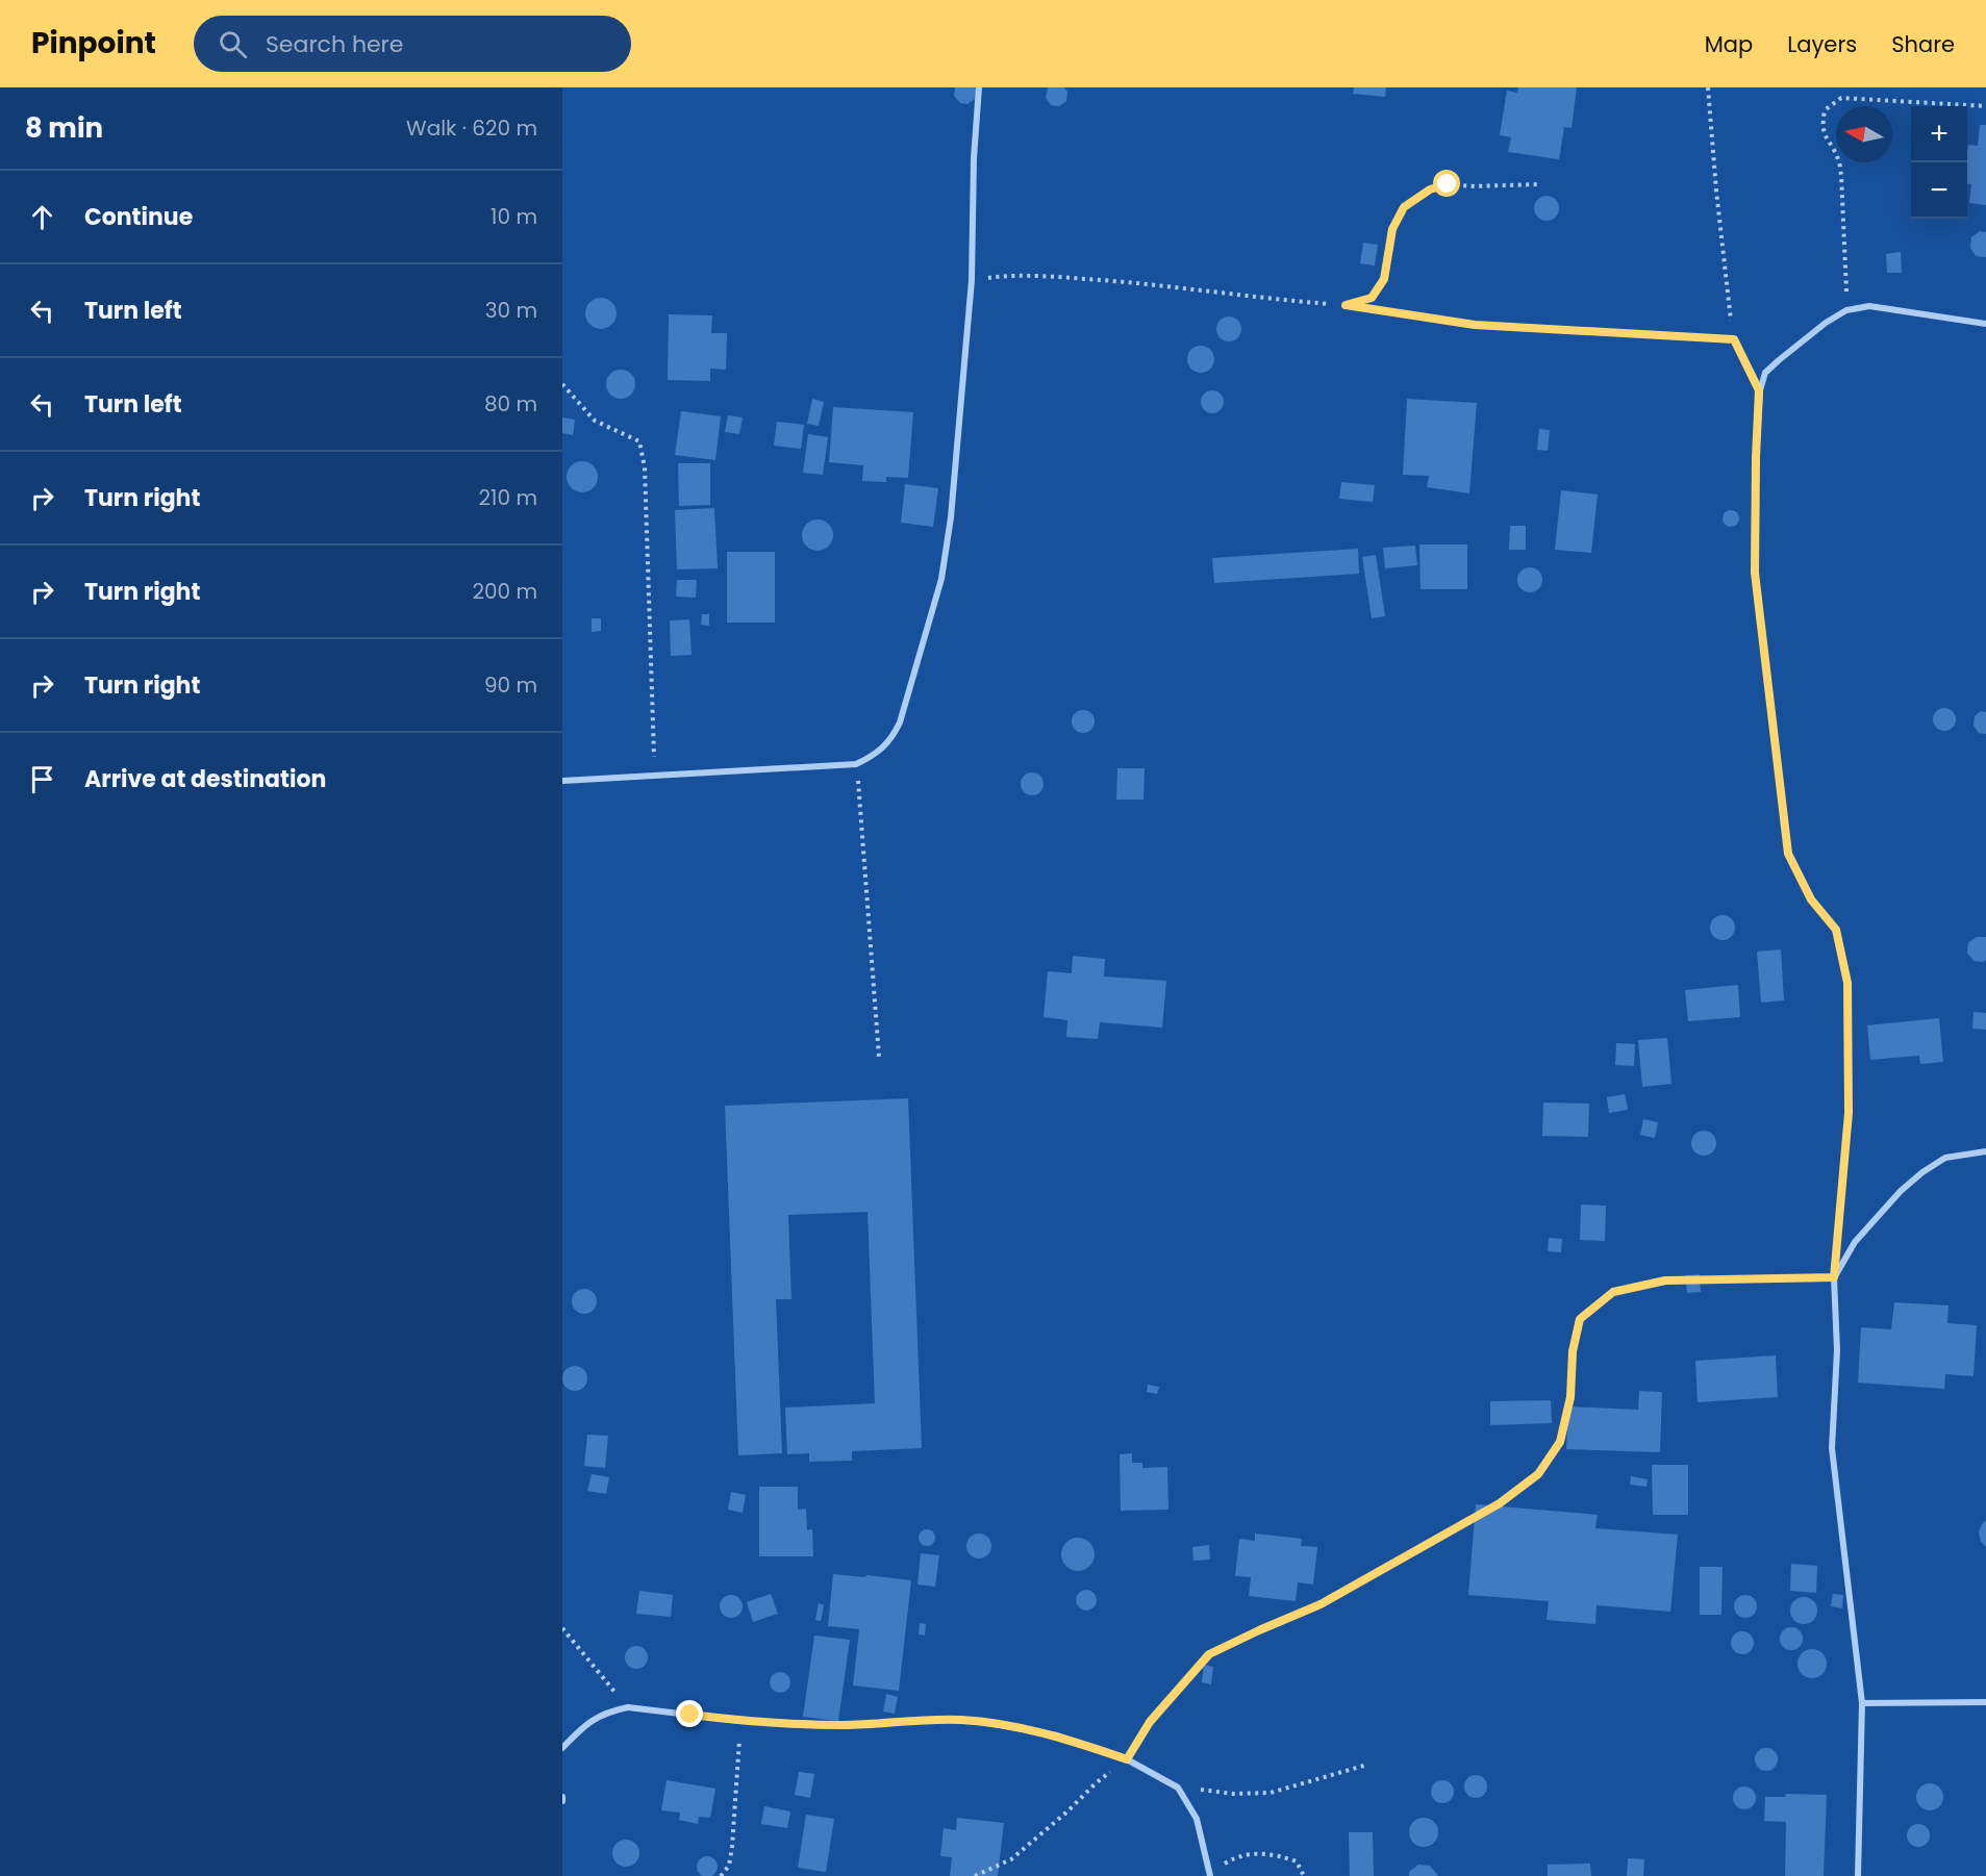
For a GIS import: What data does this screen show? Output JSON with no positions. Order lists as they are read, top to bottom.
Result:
{
  "north": "left",
  "page": {
    "header": "Pinpoint",
    "search": "Search here",
    "nav": ["Map", "Layers", "Share"],
    "heading": ["8 min", "Walk · 620 m"],
    "map_buttons": ["+", "−"],
    "list": [
      ["Continue", "10 m"],
      ["Turn left", "30 m"],
      ["Turn left", "80 m"],
      ["Turn right", "210 m"],
      ["Turn right", "200 m"],
      ["Turn right", "90 m"],
      "Arrive at destination"
    ]
  }
}
